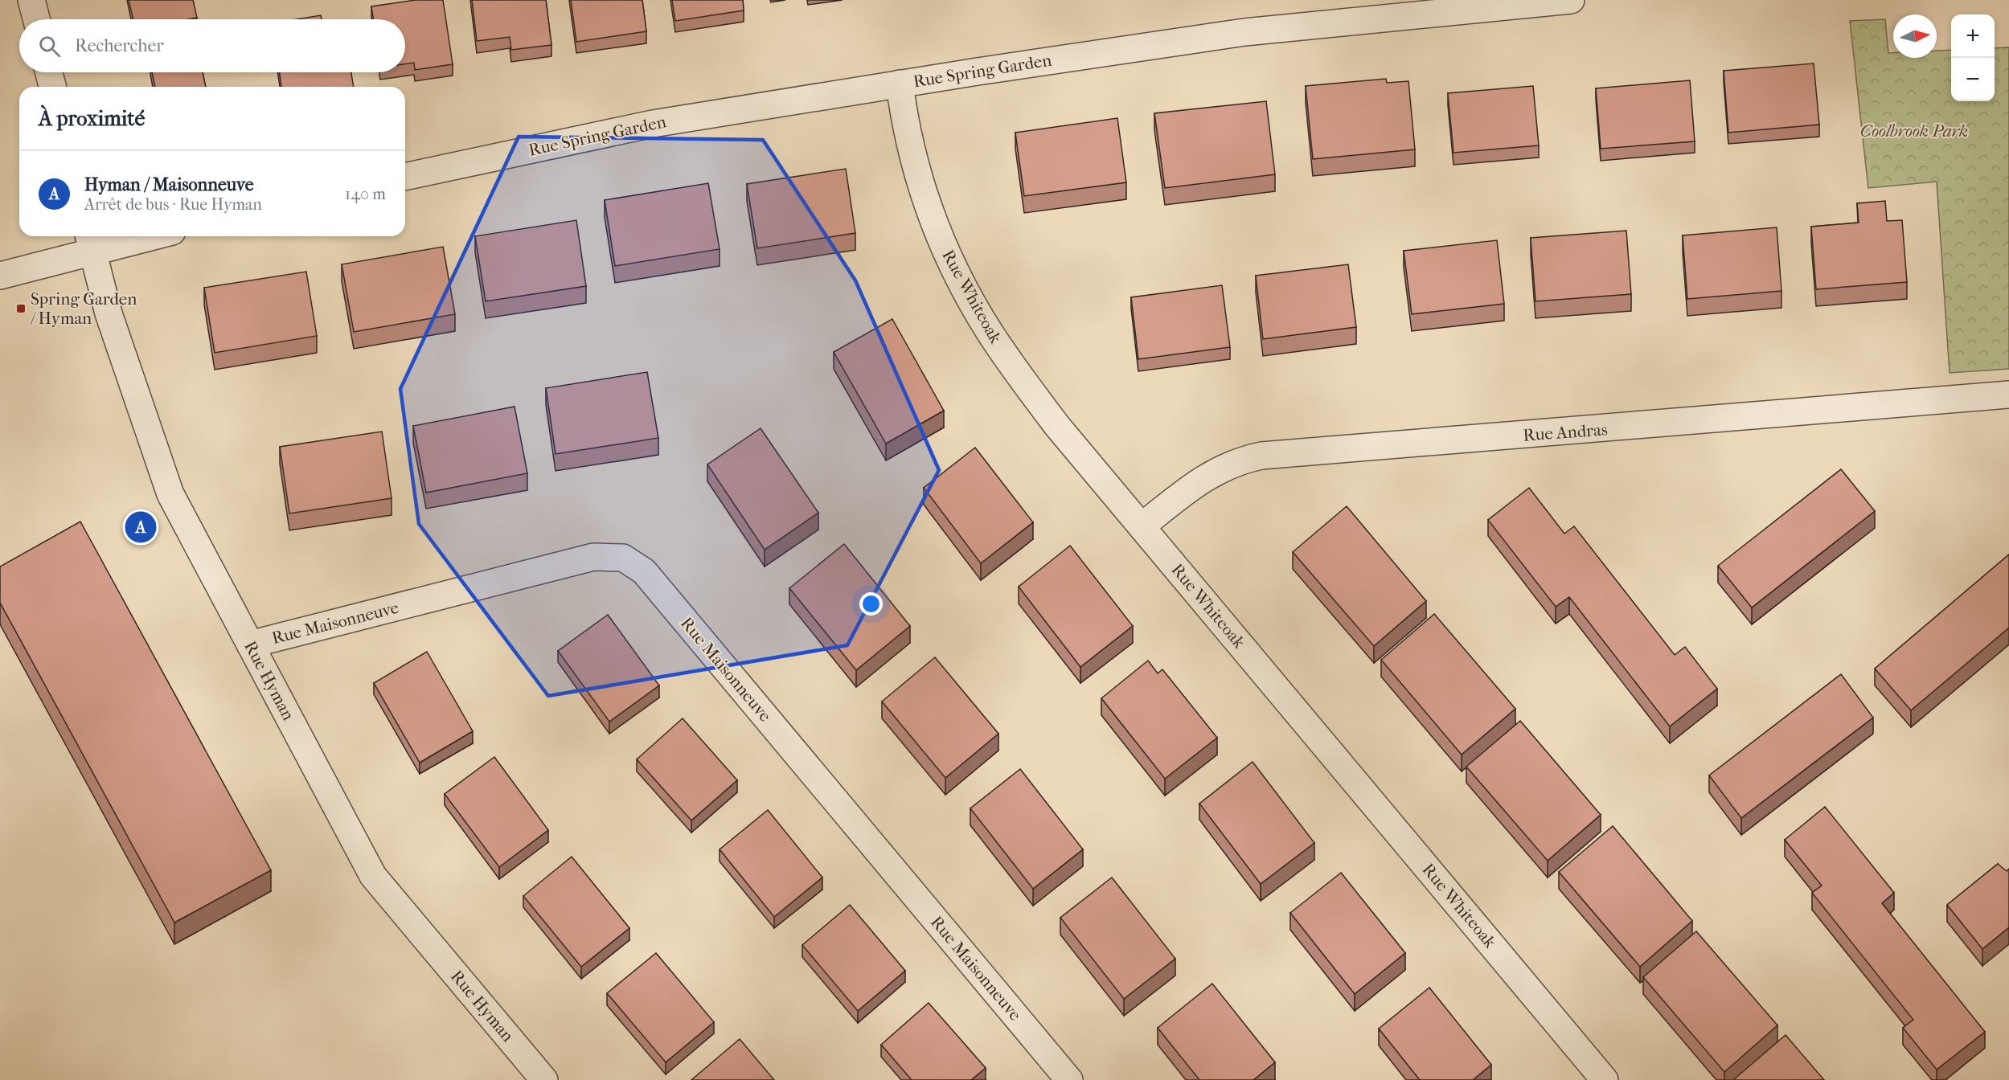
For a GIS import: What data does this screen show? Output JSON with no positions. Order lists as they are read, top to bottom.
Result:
{
  "streets": {
    "street": [
      "Rue Spring Garden",
      "Rue Whiteoak",
      "Rue Andras",
      "Rue Maisonneuve",
      "Rue Hyman"
    ]
  },
  "crossings": [
    ["Rue Spring Garden", "Rue Whiteoak"],
    ["Rue Whiteoak", "Rue Andras"],
    ["Rue Maisonneuve", "Rue Hyman"]
  ],
  "parks": ["Coolbrook Park"],
  "places": {
    "transit": ["Spring Garden / Hyman"]
  },
  "north": "right",
  "page": {
    "map_buttons": ["+", "−"],
    "search": "Rechercher",
    "heading": "À proximité",
    "list": [
      {
        "mark": "A",
        "name": "Hyman / Maisonneuve",
        "note": "Arrêt de bus · Rue Hyman",
        "value": "140 m"
      }
    ],
    "pins": "A"
  }
}
